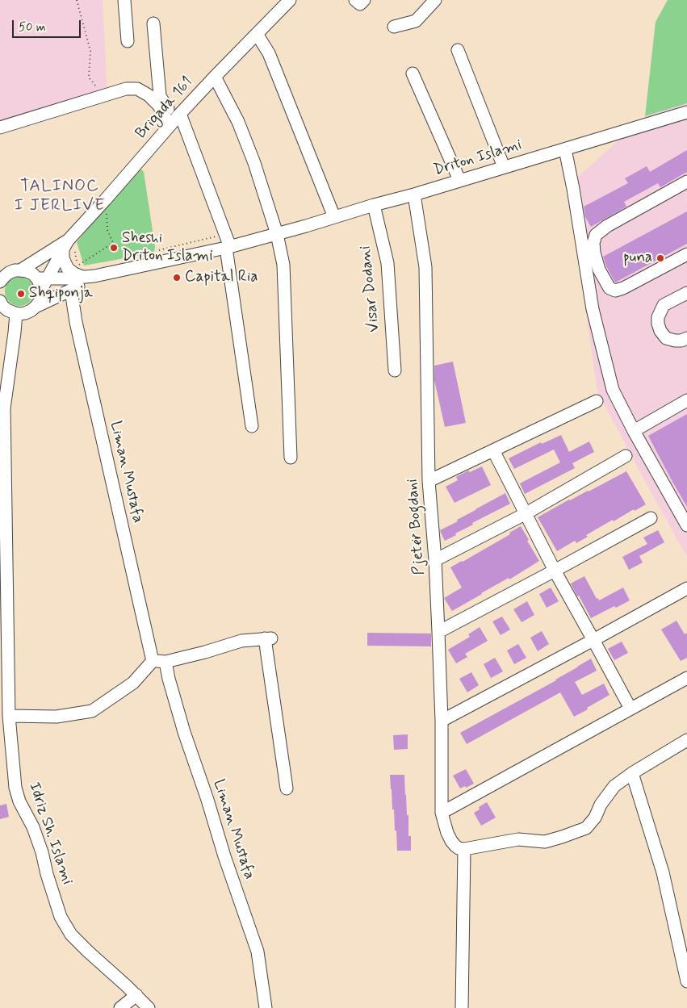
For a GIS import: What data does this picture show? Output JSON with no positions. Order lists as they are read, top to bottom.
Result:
{
  "streets": {
    "street": [
      "Brigada 161",
      "Driton Islami",
      "Visar Dodani",
      "Liman Mustafa",
      "Pjetër Bogdani",
      "Idriz Sh. Islami"
    ]
  },
  "crossings": [
    ["Brigada 161", "Driton Islami"],
    ["Driton Islami", "Visar Dodani"],
    ["Driton Islami", "Liman Mustafa"],
    ["Driton Islami", "Pjetër Bogdani"],
    ["Driton Islami", "Idriz Sh. Islami"]
  ],
  "districts": ["TALINOC I JERLIVE"],
  "places": [
    "Sheshi Driton Islami",
    "puna",
    "Capital Ria",
    "Shqiponja"
  ],
  "scale_bar": "50 m"
}
